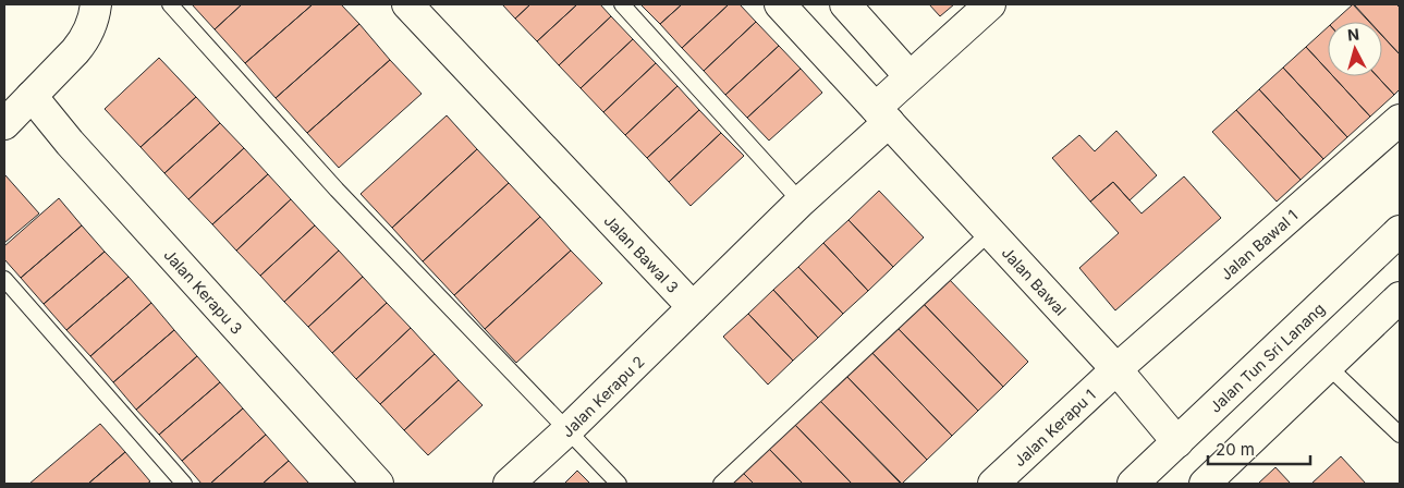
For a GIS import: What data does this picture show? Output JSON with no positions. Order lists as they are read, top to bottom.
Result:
{
  "streets": {
    "street": [
      "Jalan Bawal 1",
      "Jalan Bawal 3",
      "Jalan Bawal",
      "Jalan Kerapu 3",
      "Jalan Tun Sri Lanang",
      "Jalan Kerapu 2",
      "Jalan Kerapu 1"
    ]
  },
  "crossings": [
    ["Jalan Bawal 1", "Jalan Bawal"],
    ["Jalan Bawal 1", "Jalan Kerapu 1"],
    ["Jalan Bawal 3", "Jalan Kerapu 2"],
    ["Jalan Bawal", "Jalan Tun Sri Lanang"],
    ["Jalan Bawal", "Jalan Kerapu 1"]
  ],
  "scale_bar": "20 m",
  "north": "top"
}
